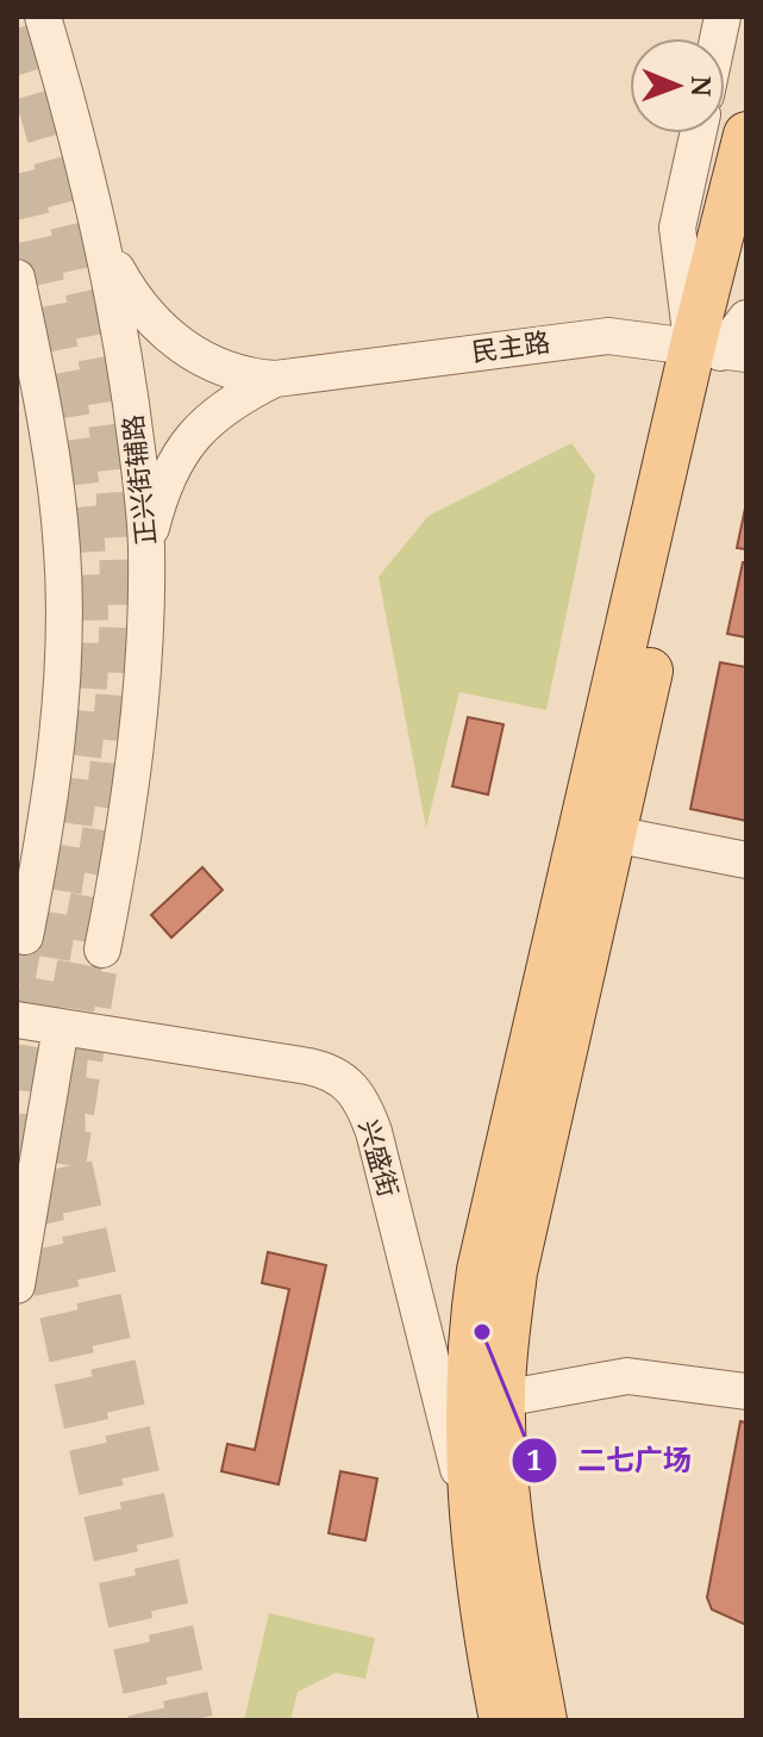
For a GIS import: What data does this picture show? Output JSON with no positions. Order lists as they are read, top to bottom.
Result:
{
  "streets": {
    "street": ["民主路", "正兴街辅路", "兴盛街"]
  },
  "places": ["二七广场"],
  "north": "right"
}
